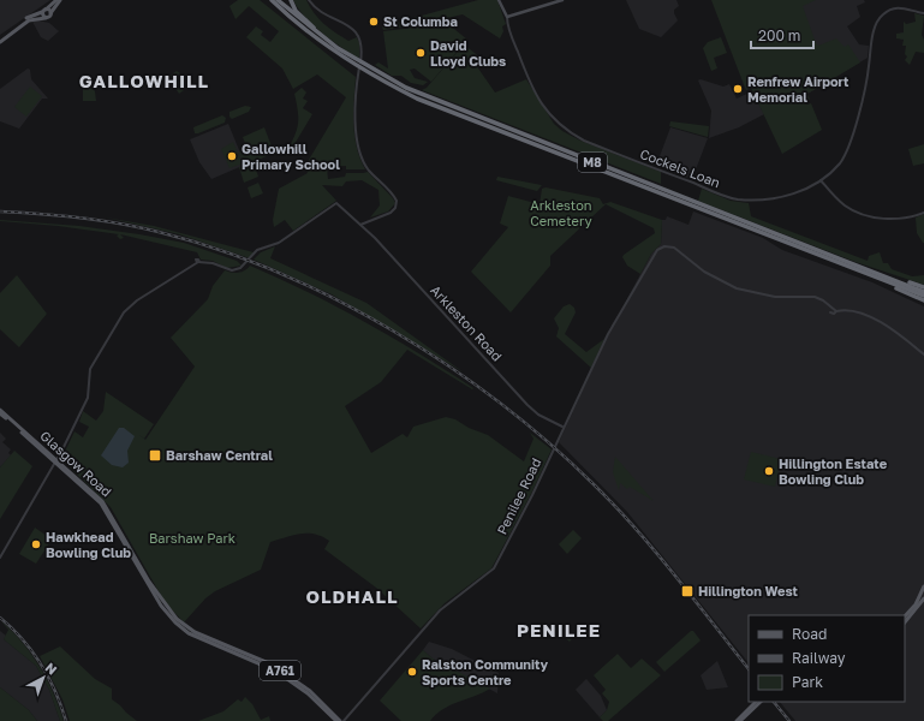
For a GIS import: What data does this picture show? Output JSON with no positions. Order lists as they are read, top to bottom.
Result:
{
  "streets": {
    "highway": ["M8"],
    "main road": ["Cockels Loan", "Glasgow Road", "A761"],
    "street": ["Arkleston Road", "Penilee Road"]
  },
  "crossings": [
    ["Arkleston Road", "Glasgow Road"],
    ["Arkleston Road", "Penilee Road"],
    ["Glasgow Road", "Penilee Road"]
  ],
  "districts": ["GALLOWHILL", "OLDHALL", "PENILEE"],
  "parks": ["Arkleston Cemetery", "Barshaw Park"],
  "places": {
    "other": [
      "St Columba",
      "David Lloyd Clubs",
      "Renfrew Airport Memorial",
      "Gallowhill Primary School",
      "Hillington Estate Bowling Club",
      "Hawkhead Bowling Club",
      "Ralston Community Sports Centre"
    ],
    "transit": ["Barshaw Central", "Hillington West"]
  },
  "legend": ["Road", "Railway", "Park"],
  "scale_bar": "200 m",
  "north": "top right"
}
